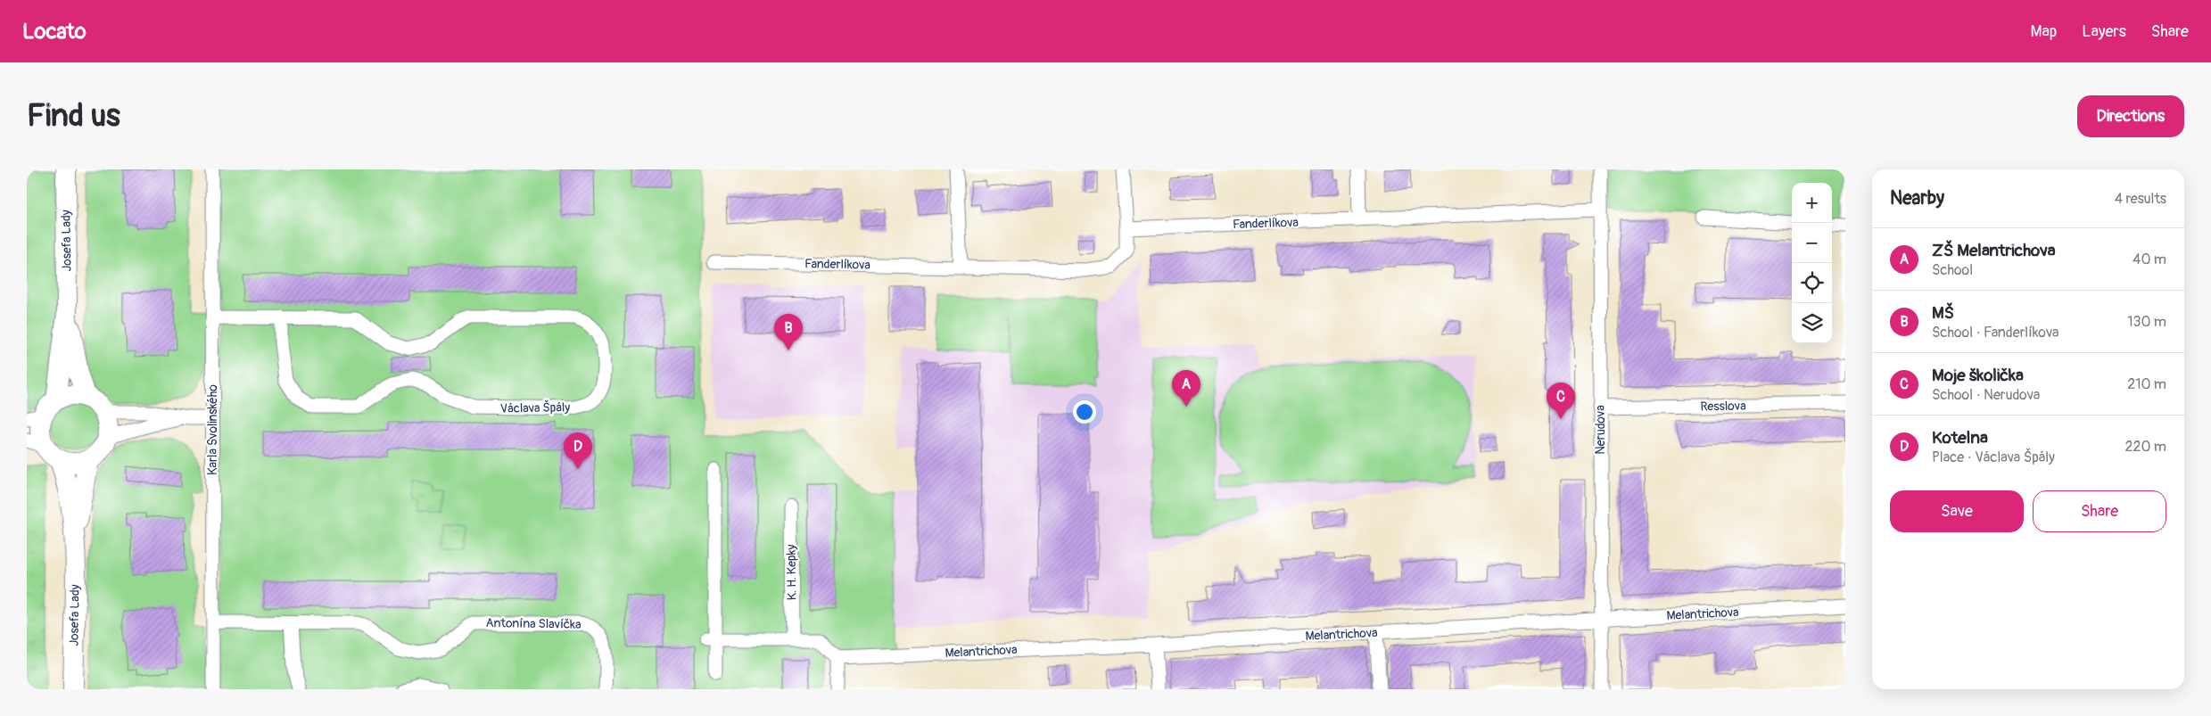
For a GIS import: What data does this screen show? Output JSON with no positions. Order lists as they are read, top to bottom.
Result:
{
  "streets": {
    "street": [
      "Fanderlíkova",
      "Josefa Lady",
      "Resslova",
      "Václava Špály",
      "Karla Svolinského",
      "Nerudova",
      "K. H. Kepky",
      "Melantrichova",
      "Antonína Slavíčka"
    ]
  },
  "crossings": [
    ["Fanderlíkova", "Nerudova"],
    ["Resslova", "Nerudova"],
    ["Václava Špály", "Karla Svolinského"],
    ["Karla Svolinského", "Antonína Slavíčka"],
    ["Nerudova", "Melantrichova"]
  ],
  "page": {
    "header": "Locato",
    "nav": ["Map", "Layers", "Share"],
    "buttons": [
      "Directions",
      ["Save", "Share"]
    ],
    "title": "Find us",
    "heading": ["Nearby", "4 results"],
    "map_buttons": ["+", "−"],
    "list": [
      {
        "mark": "A",
        "name": "ZŠ Melantrichova",
        "note": "School",
        "value": "40 m"
      },
      {
        "mark": "B",
        "name": "MŠ",
        "note": "School · Fanderlíkova",
        "value": "130 m"
      },
      {
        "mark": "C",
        "name": "Moje školička",
        "note": "School · Nerudova",
        "value": "210 m"
      },
      {
        "mark": "D",
        "name": "Kotelna",
        "note": "Place · Václava Špály",
        "value": "220 m"
      }
    ],
    "pins": [
      "B",
      "A",
      "C",
      "D"
    ]
  }
}
